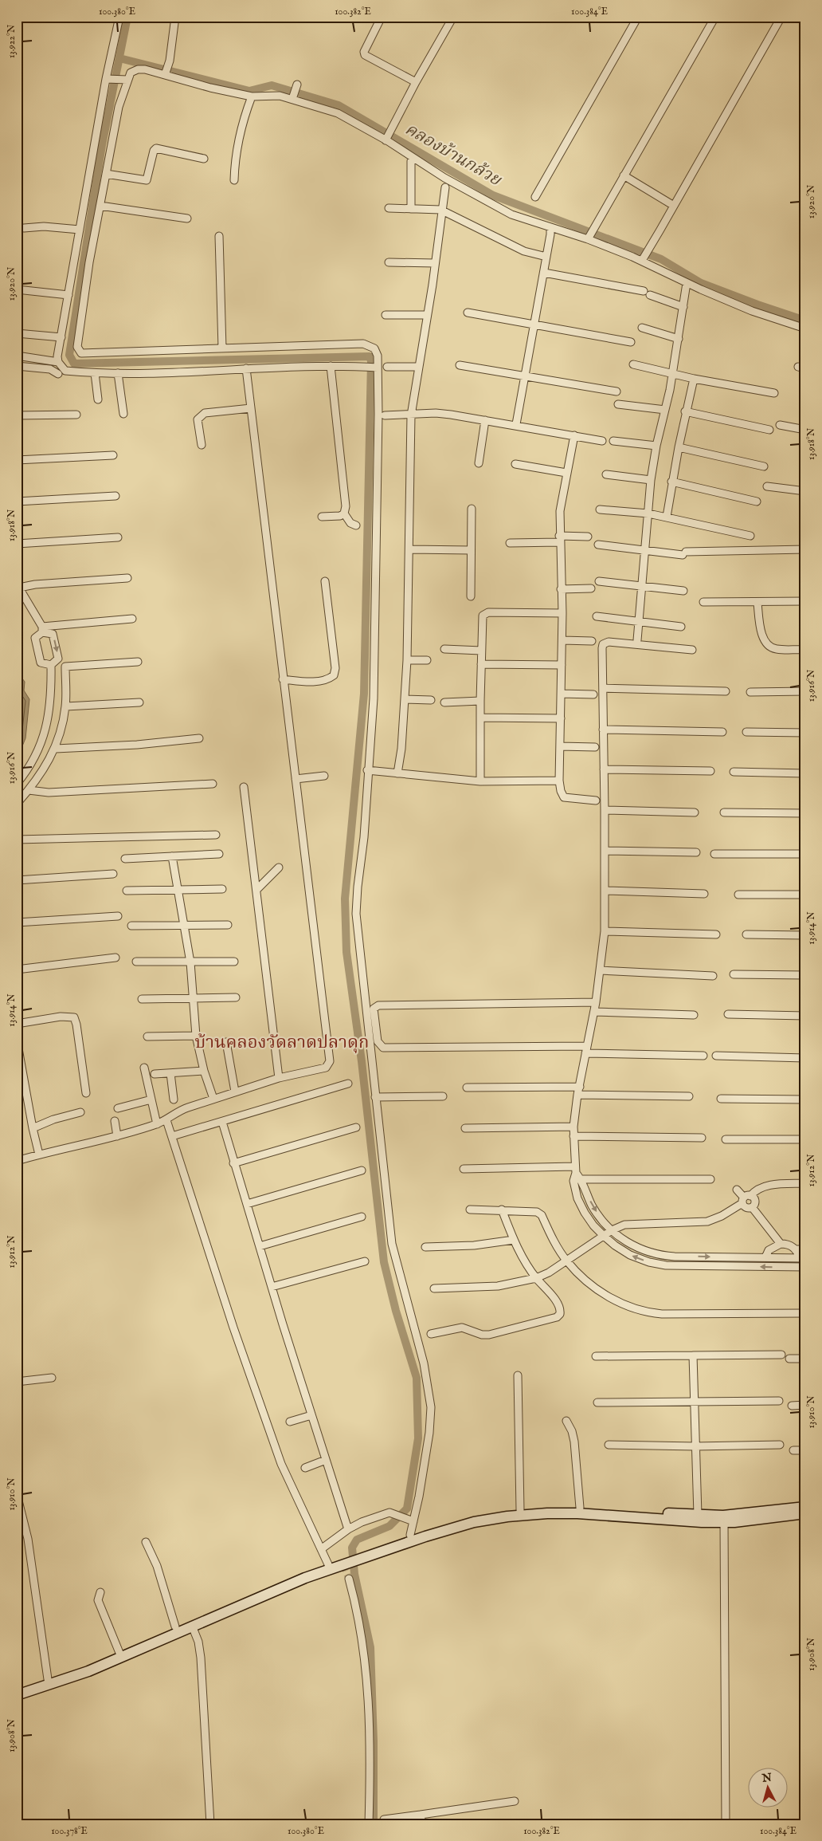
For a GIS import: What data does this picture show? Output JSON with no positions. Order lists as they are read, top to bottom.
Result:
{
  "districts": ["บ้านคลองวัดลาดปลาดุก"],
  "water": ["คลองบ้านกล้วย"],
  "north": "top",
  "coordinates": [
    "100.380°E",
    "100.382°E",
    "100.384°E",
    "13.922°N",
    "13.920°N",
    "13.918°N",
    "13.916°N",
    "13.914°N",
    "13.912°N",
    "13.910°N",
    "13.908°N",
    "100.378°E"
  ]
}
